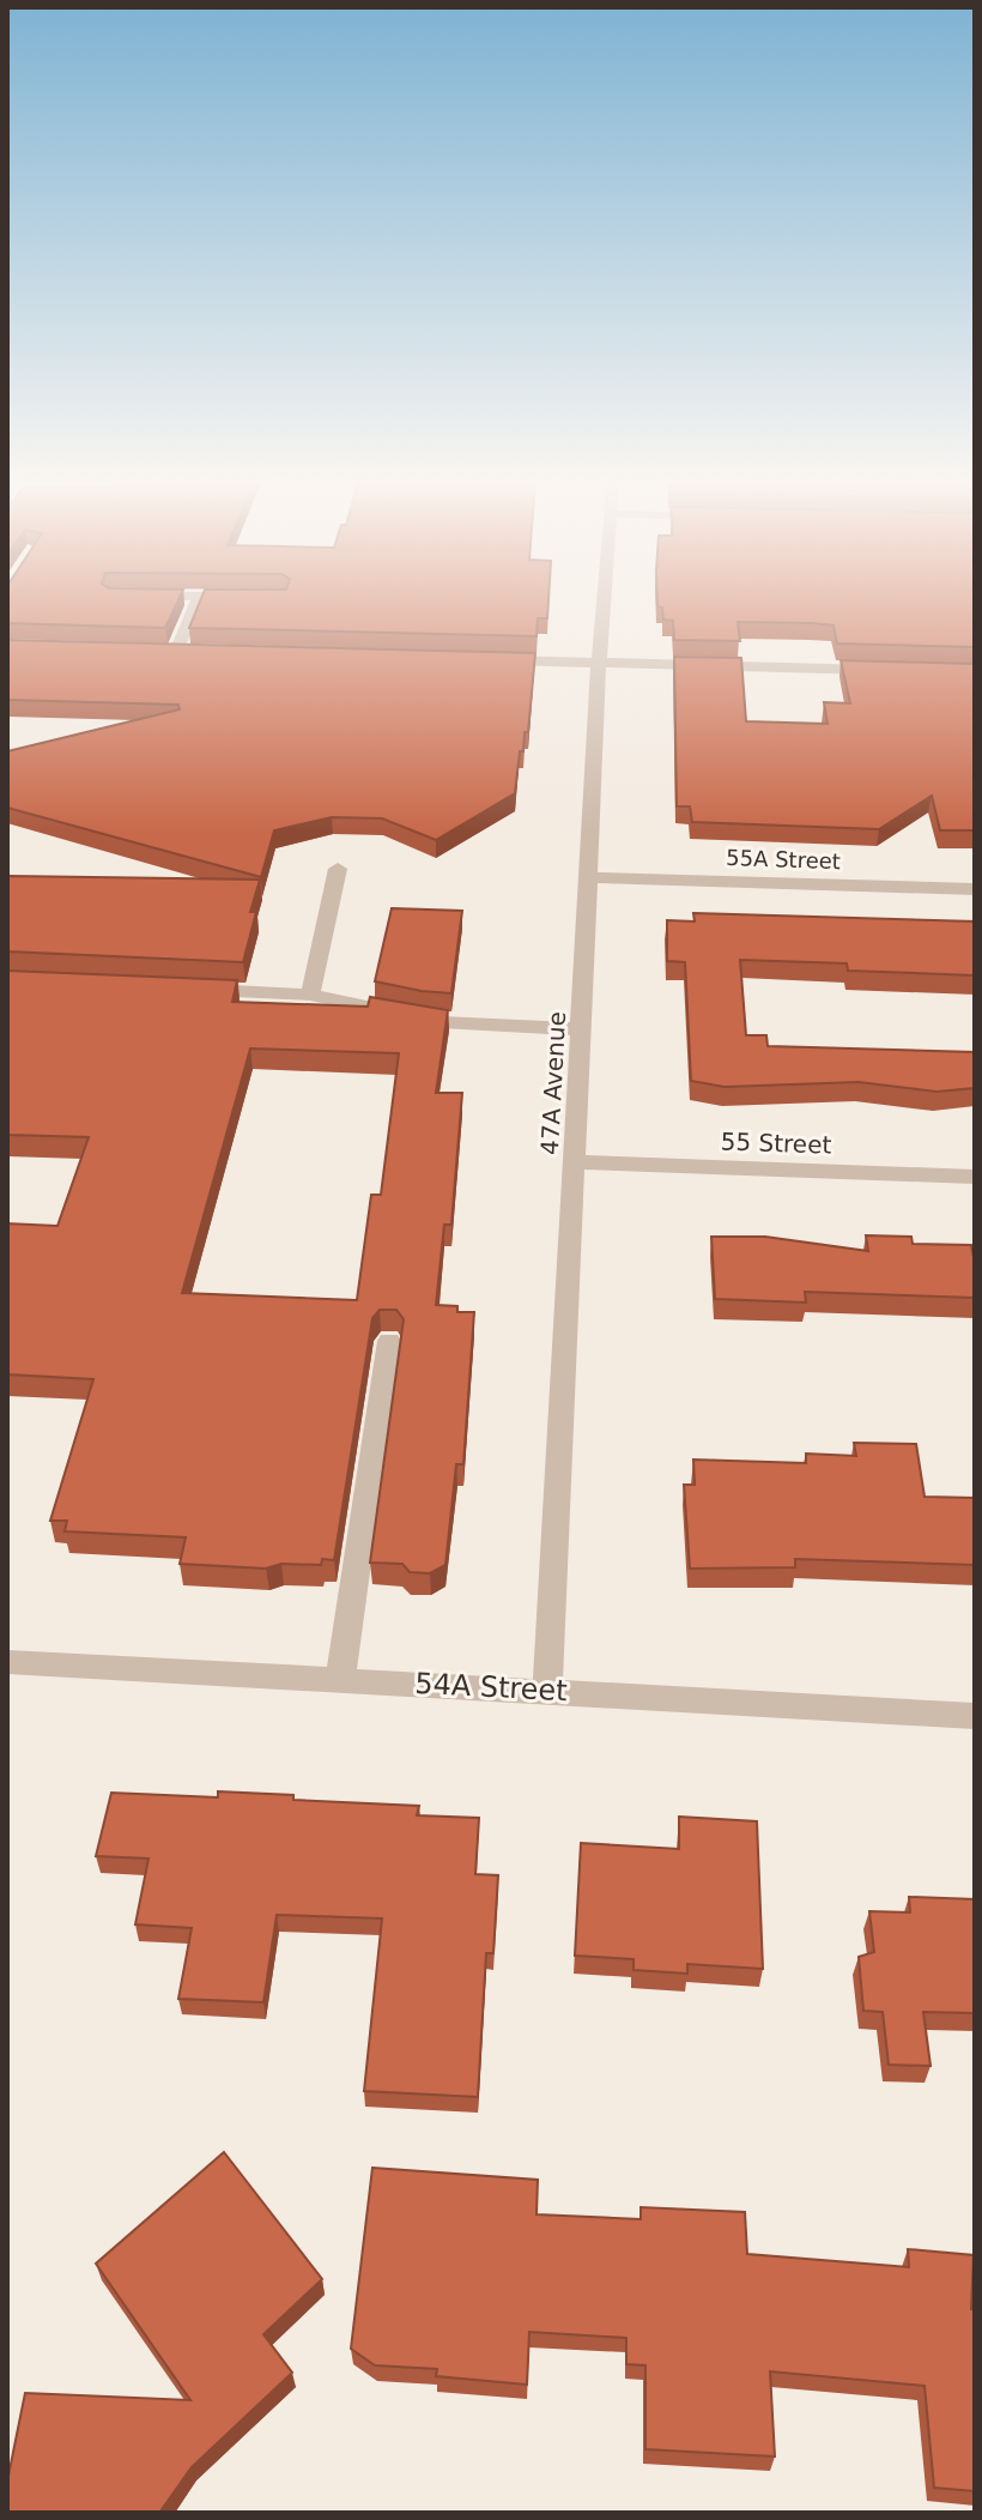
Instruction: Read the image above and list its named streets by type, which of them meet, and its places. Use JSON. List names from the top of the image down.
{
  "streets": {
    "street": [
      "55A Street",
      "47A Avenue",
      "55 Street",
      "54A Street"
    ]
  },
  "crossings": [
    ["55A Street", "47A Avenue"],
    ["47A Avenue", "55 Street"],
    ["47A Avenue", "54A Street"]
  ]
}
